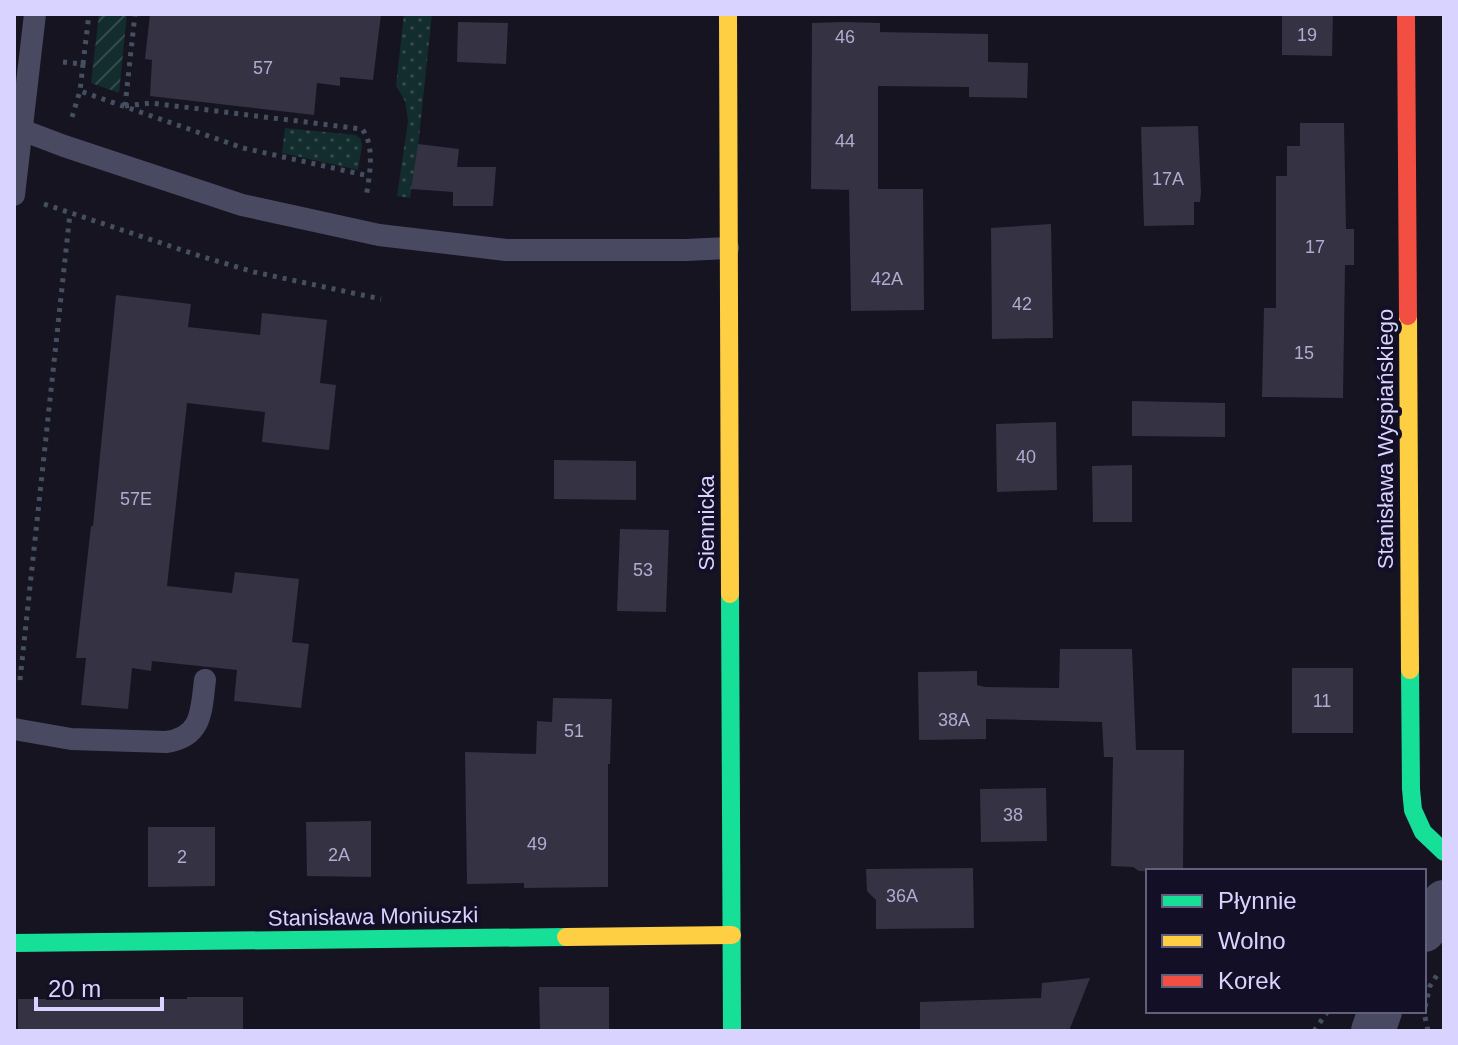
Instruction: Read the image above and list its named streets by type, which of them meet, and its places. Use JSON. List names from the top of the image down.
{
  "streets": {
    "street": ["Stanisława Wyspiańskiego", "Siennicka", "Stanisława Moniuszki"]
  },
  "crossings": [
    ["Siennicka", "Stanisława Moniuszki"]
  ],
  "house_numbers": [
    "19",
    "46",
    "57",
    "44",
    "17A",
    "17",
    "42A",
    "42",
    "15",
    "40",
    "57E",
    "53",
    "11",
    "38A",
    "51",
    "38",
    "49",
    "2A",
    "2",
    "36A"
  ],
  "legend": ["Płynnie", "Wolno", "Korek"],
  "scale_bar": "20 m"
}
